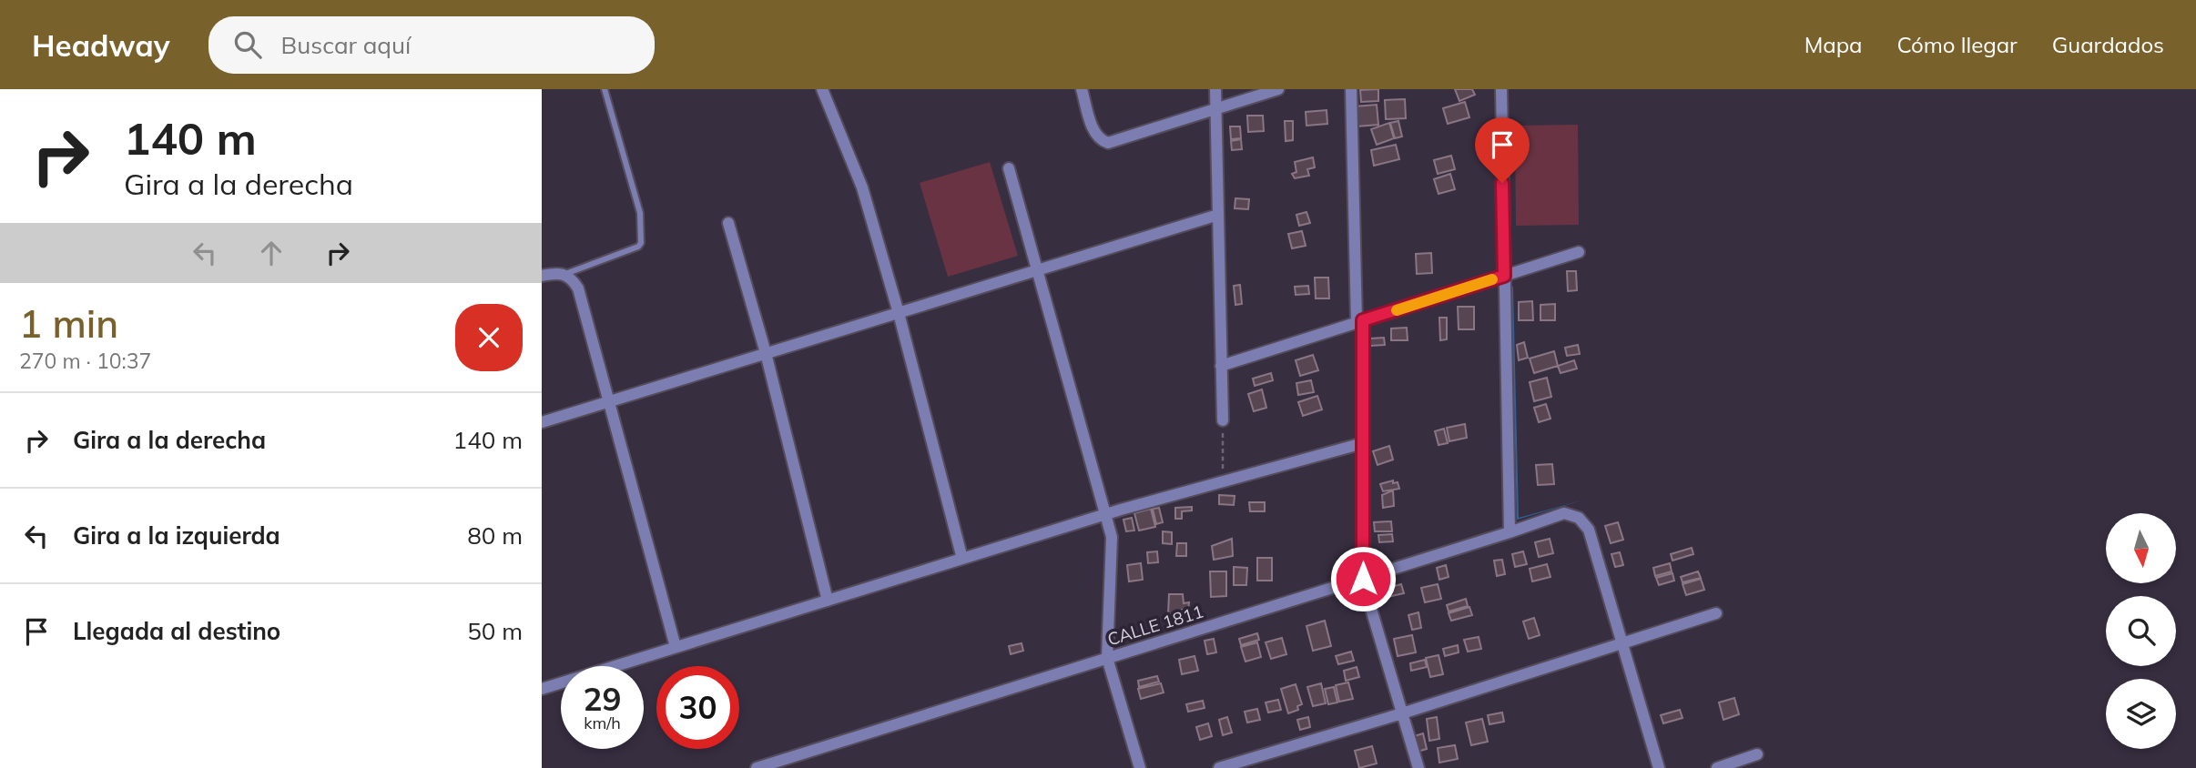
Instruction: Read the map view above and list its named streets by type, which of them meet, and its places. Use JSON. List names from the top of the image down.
{
  "streets": {
    "street": ["CALLE 1811"]
  },
  "north": "bottom",
  "page": {
    "header": "Headway",
    "search": "Buscar aquí",
    "nav": ["Mapa", "Cómo llegar", "Guardados"],
    "turn": ["140 m", "Gira a la derecha"],
    "heading": ["1 min", "270 m · 10:37"],
    "list": [
      {
        "name": "Gira a la derecha",
        "value": "140 m"
      },
      {
        "name": "Gira a la izquierda",
        "value": "80 m"
      },
      {
        "name": "Llegada al destino",
        "value": "50 m"
      }
    ],
    "speed": "29 km/h",
    "limit": "30"
  }
}
